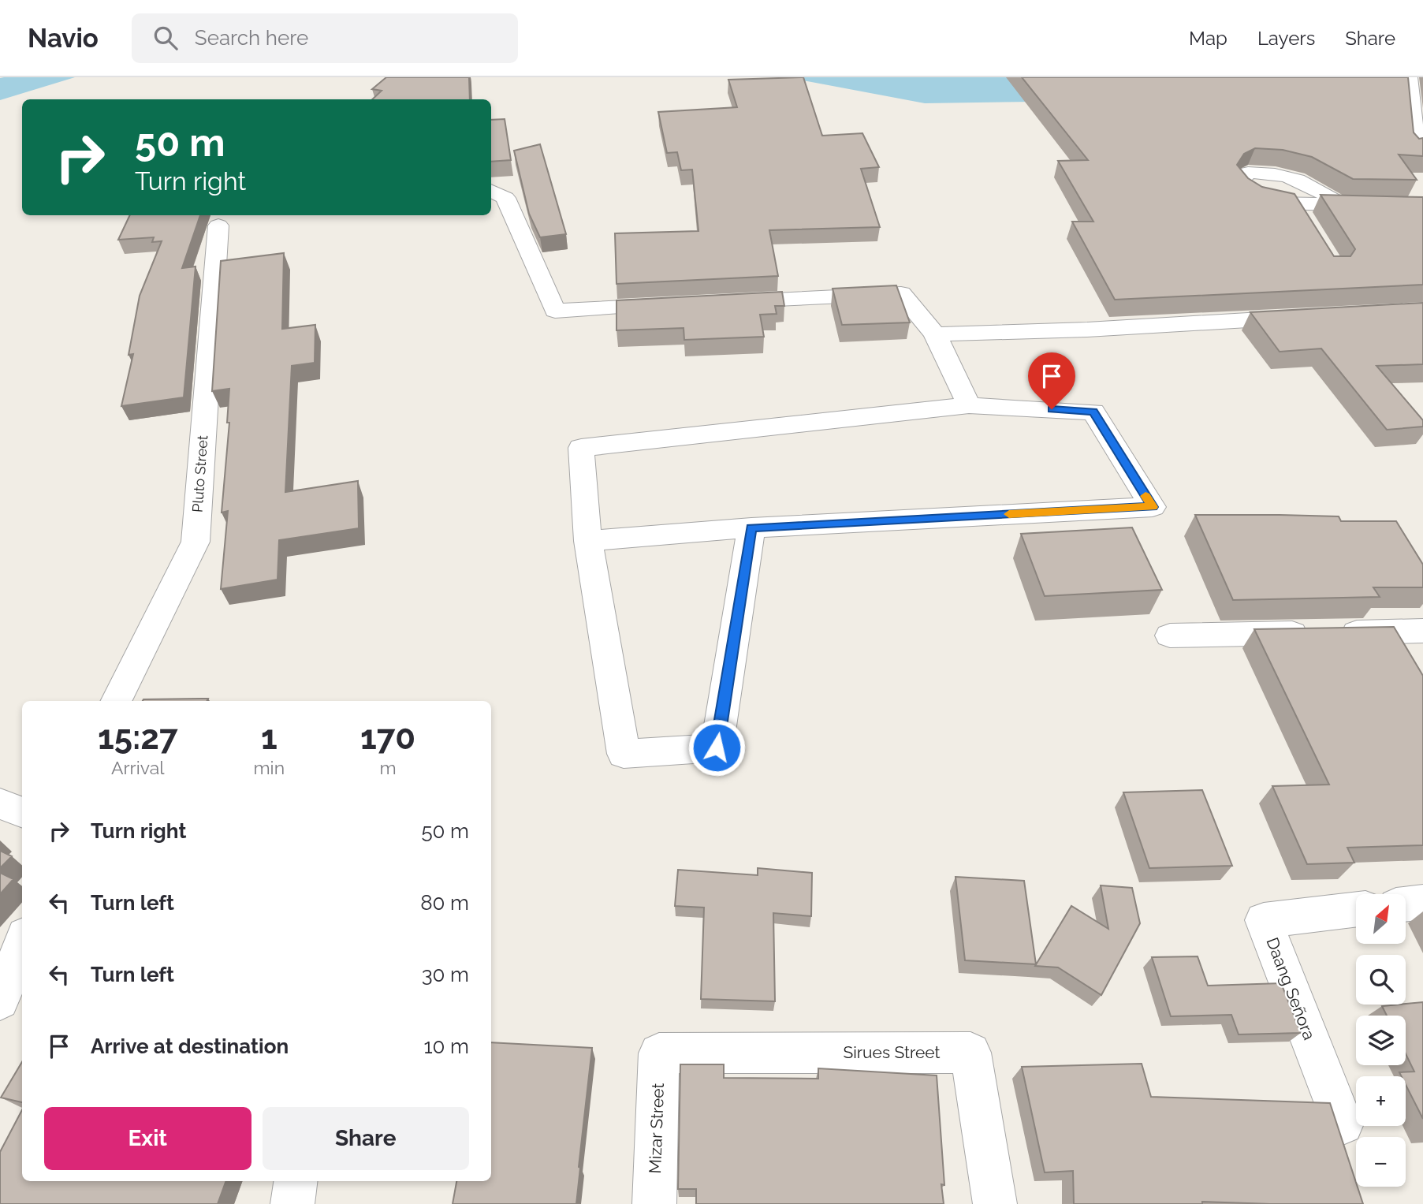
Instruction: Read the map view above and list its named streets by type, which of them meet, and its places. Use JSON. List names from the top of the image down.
{
  "streets": {
    "street": [
      "Pluto Street",
      "Daang Señora",
      "Sirues Street",
      "Mizar Street"
    ]
  },
  "crossings": [
    ["Sirues Street", "Mizar Street"]
  ],
  "north": "top right",
  "page": {
    "header": "Navio",
    "search": "Search here",
    "nav": ["Map", "Layers", "Share"],
    "turn": ["50 m", "Turn right"],
    "eta": [
      "15:27",
      "Arrival",
      "1",
      "min",
      "170",
      "m"
    ],
    "list": [
      {
        "name": "Turn right",
        "value": "50 m"
      },
      {
        "name": "Turn left",
        "value": "80 m"
      },
      {
        "name": "Turn left",
        "value": "30 m"
      },
      {
        "name": "Arrive at destination",
        "value": "10 m"
      }
    ],
    "map_buttons": ["+", "−"],
    "buttons": ["Exit", "Share"]
  }
}
